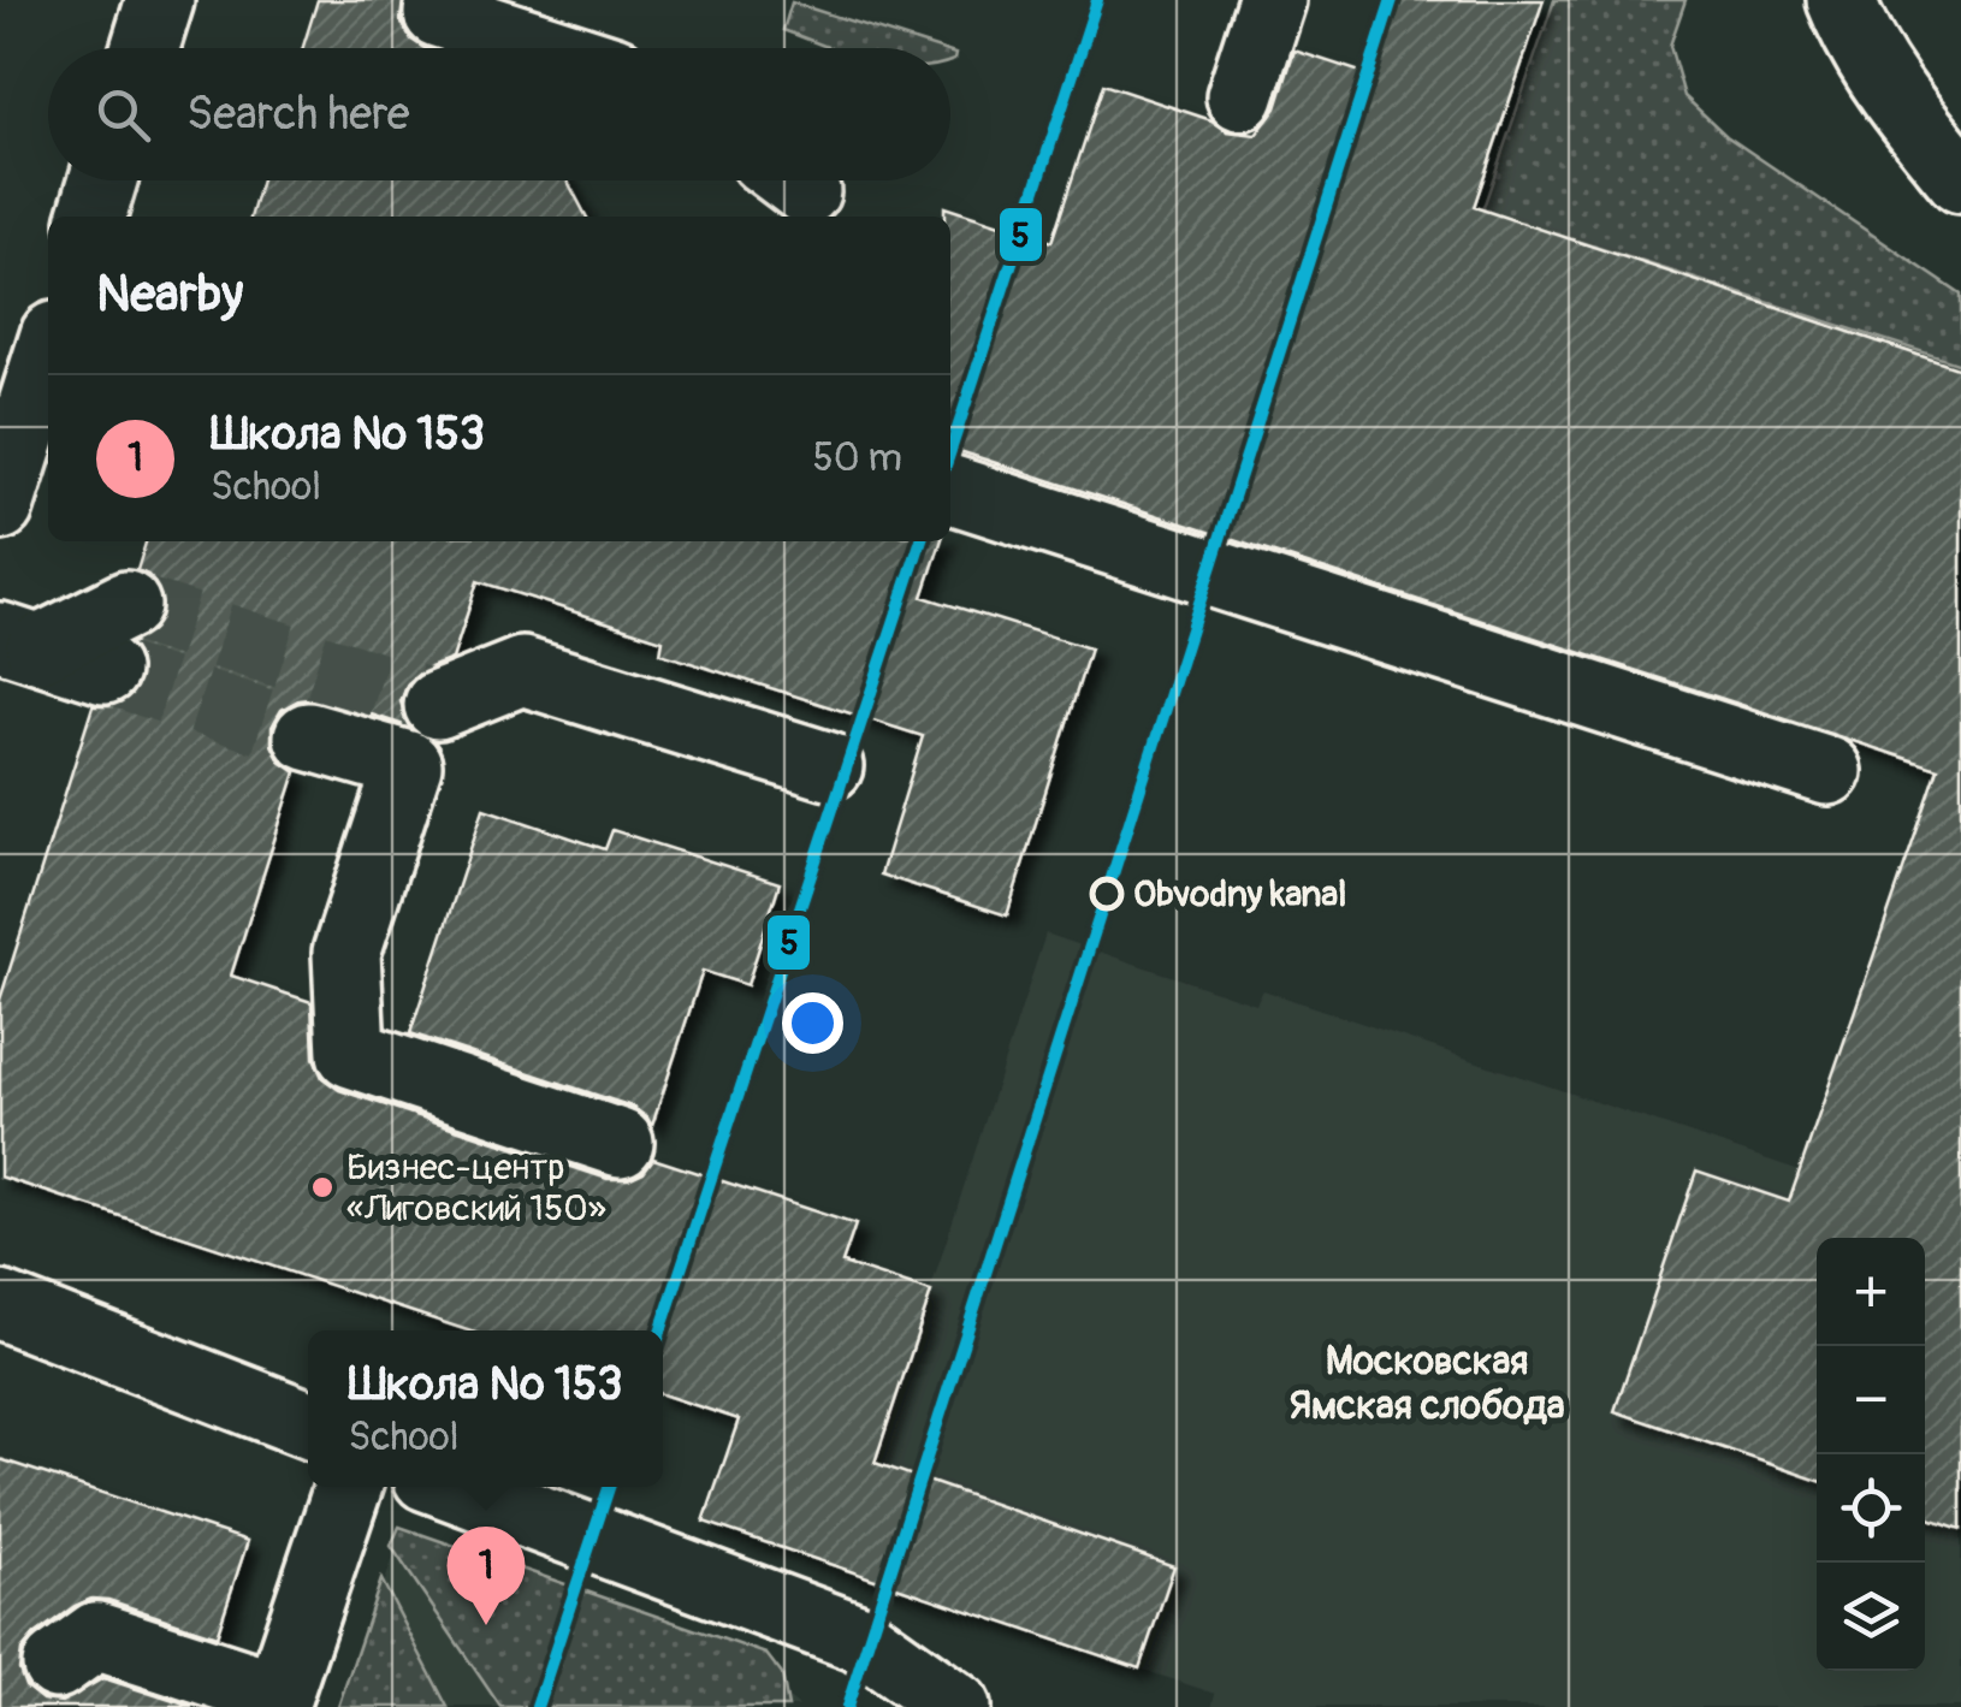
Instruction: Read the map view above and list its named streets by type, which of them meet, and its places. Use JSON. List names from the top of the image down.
{
  "districts": ["Московская Ямская слобода"],
  "places": ["Obvodny kanal", "Бизнес-центр «Лиговский 150»"],
  "lines": ["transit line 5"],
  "page": {
    "search": "Search here",
    "heading": "Nearby",
    "list": [
      {
        "mark": "1",
        "name": "Школа № 153",
        "note": "School",
        "value": "50 m"
      }
    ],
    "map_buttons": ["+", "−"],
    "popup": ["Школа № 153", "School"],
    "pins": "1"
  }
}
